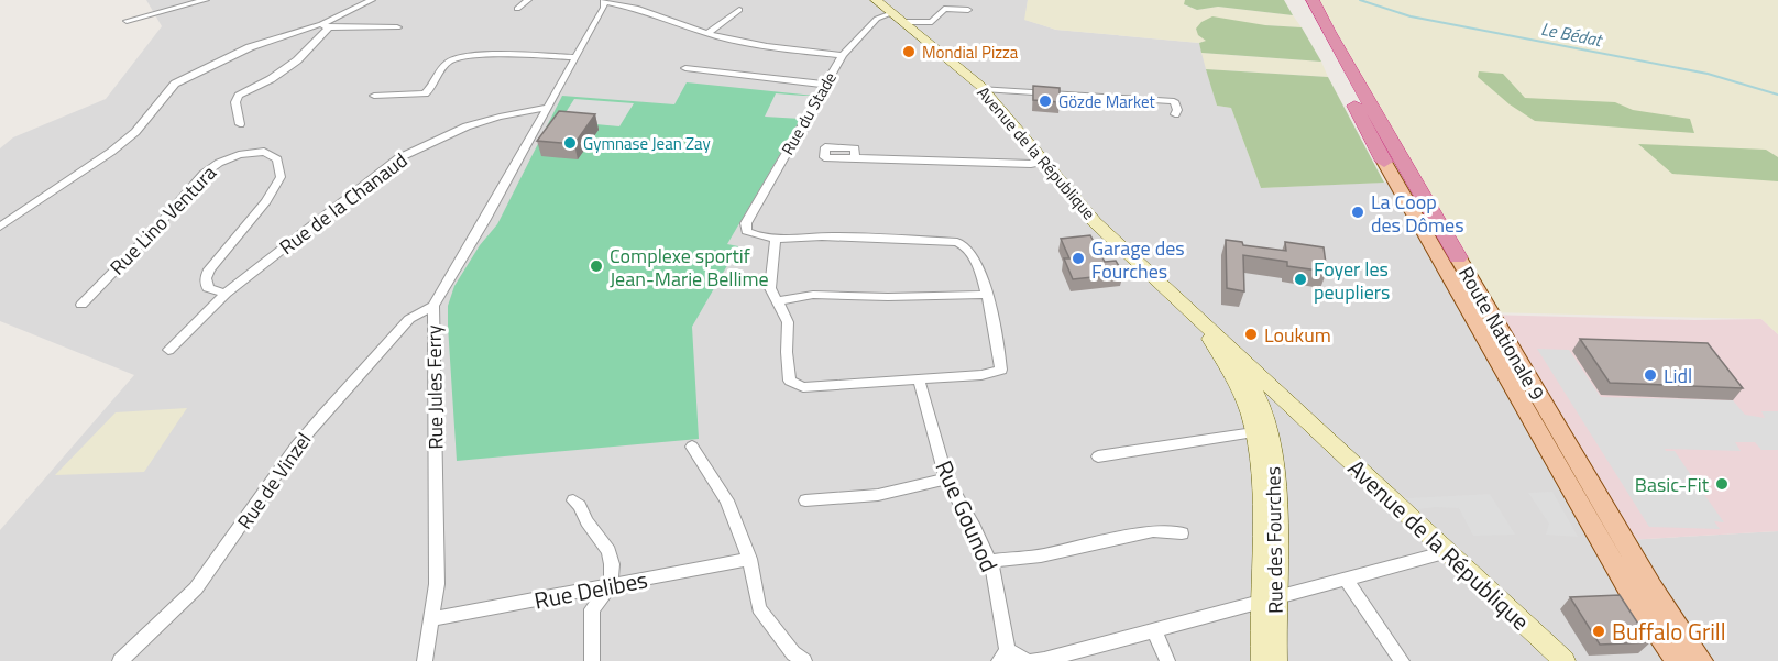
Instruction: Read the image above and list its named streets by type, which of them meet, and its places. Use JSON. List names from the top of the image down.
{
  "streets": {
    "highway": ["Route Nationale 9"],
    "street": [
      "Rue du Stade",
      "Avenue de la République",
      "Rue de la Chanaud",
      "Rue Lino Ventura",
      "Rue Jules Ferry",
      "Rue de Vinzel",
      "Rue Gounod",
      "Rue des Fourches",
      "Rue Delibes"
    ]
  },
  "crossings": [
    ["Rue du Stade", "Avenue de la République"],
    ["Avenue de la République", "Rue des Fourches"],
    ["Rue de la Chanaud", "Rue Lino Ventura"],
    ["Rue de la Chanaud", "Rue Jules Ferry"],
    ["Rue Jules Ferry", "Rue de Vinzel"],
    ["Rue Jules Ferry", "Rue Delibes"]
  ],
  "water": ["Le Bédat"],
  "places": [
    "Mondial Pizza",
    "Gözde Market",
    "Gymnase Jean Zay",
    "La Coop des Dômes",
    "Garage des Fourches",
    "Complexe sportif Jean-Marie Bellime",
    "Foyer les peupliers",
    "Loukum",
    "Lidl",
    "Basic-Fit",
    "Buffalo Grill"
  ]
}
